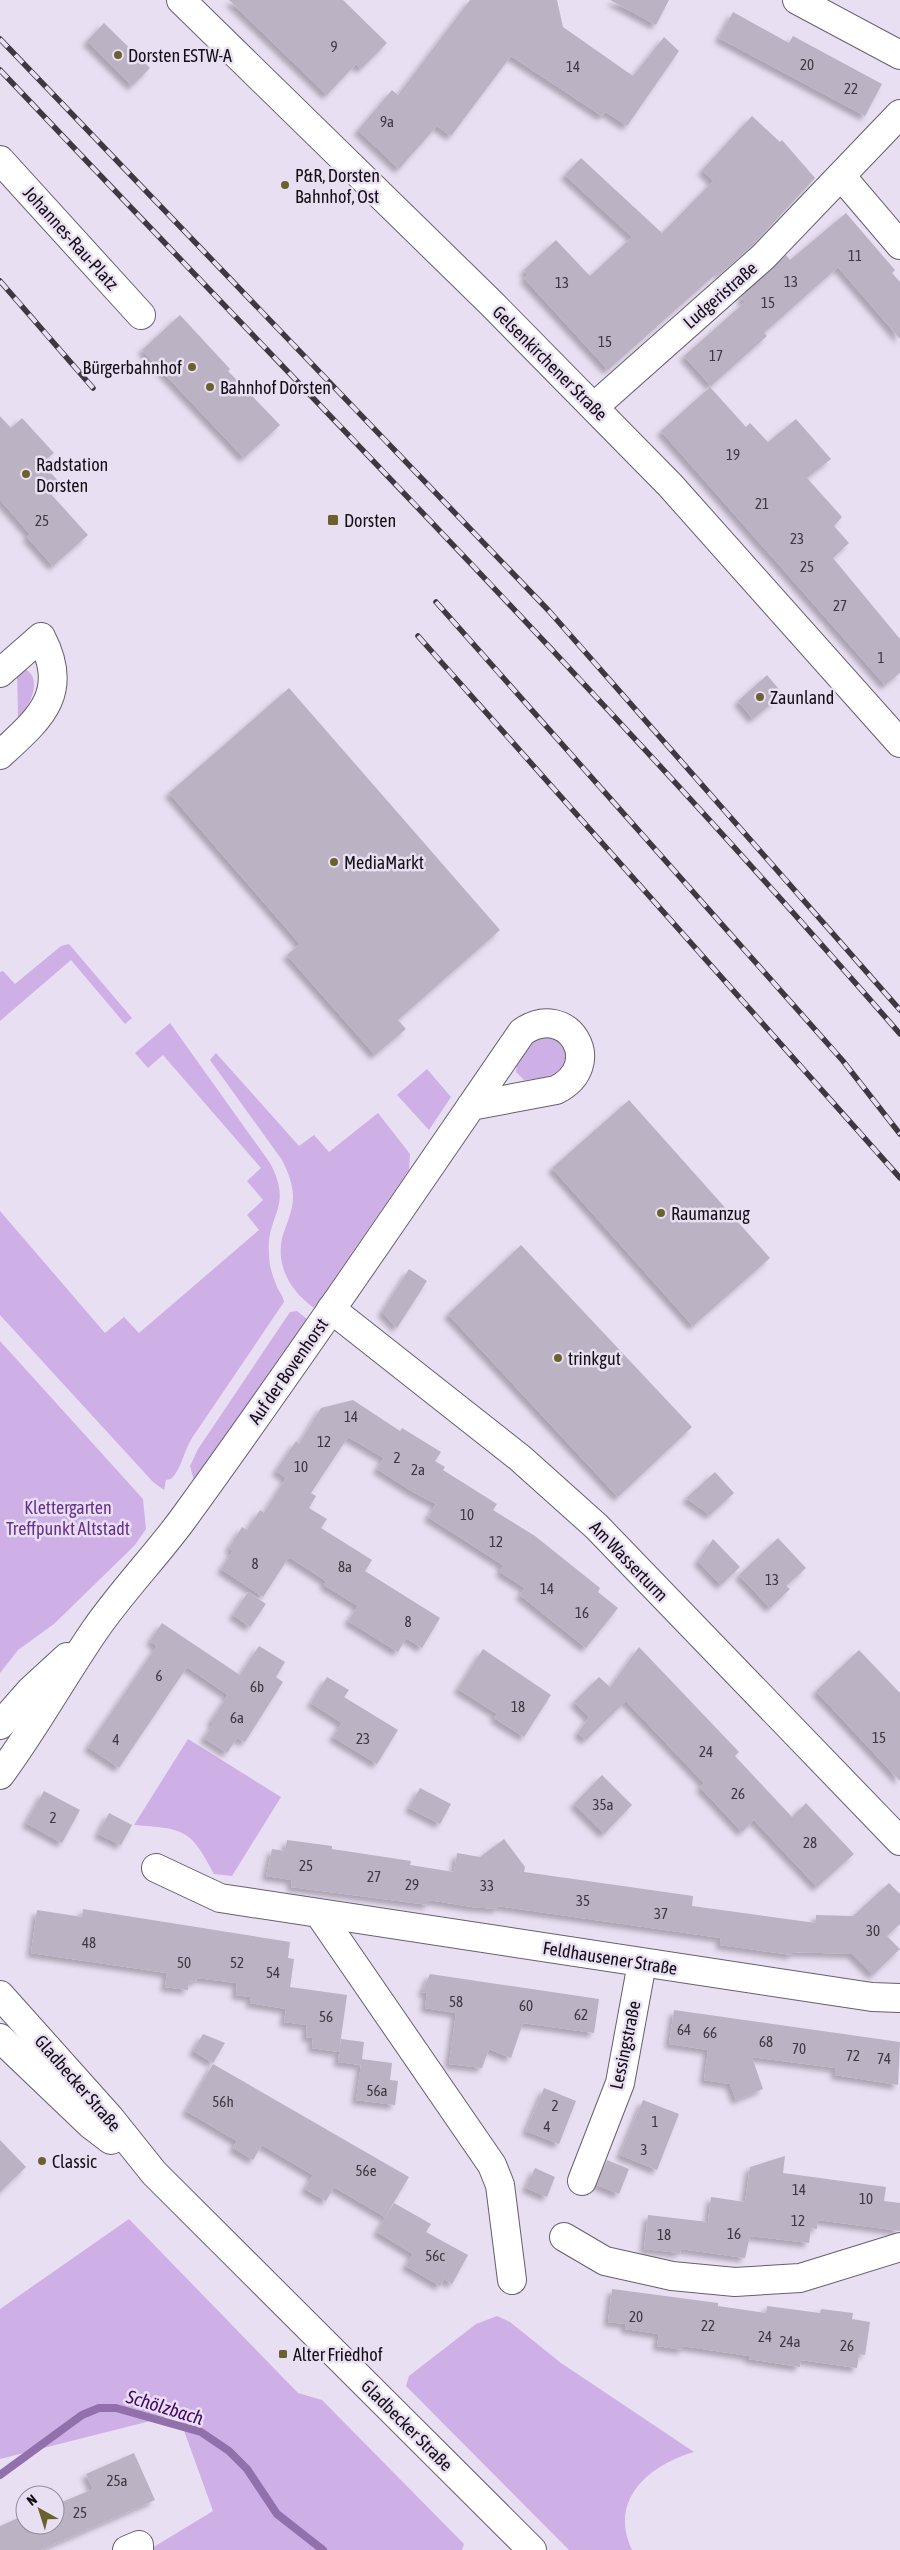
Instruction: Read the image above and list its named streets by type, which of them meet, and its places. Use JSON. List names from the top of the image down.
{
  "streets": {
    "street": [
      "Johannes-Rau-Platz",
      "Ludgeristraße",
      "Gelsenkirchener Straße",
      "Auf der Bovenhorst",
      "Am Wasserturm",
      "Feldhausener Straße",
      "Lessingstraße",
      "Gladbecker Straße"
    ]
  },
  "crossings": [
    ["Ludgeristraße", "Gelsenkirchener Straße"],
    ["Auf der Bovenhorst", "Am Wasserturm"],
    ["Feldhausener Straße", "Lessingstraße"]
  ],
  "water": ["Schölzbach"],
  "parks": ["Klettergarten Treffpunkt Altstadt"],
  "places": {
    "other": [
      "Dorsten ESTW-A",
      "P&R, Dorsten Bahnhof, Ost",
      "Bürgerbahnhof",
      "Bahnhof Dorsten",
      "Radstation Dorsten",
      "Zaunland",
      "MediaMarkt",
      "Raumanzug",
      "trinkgut",
      "Classic"
    ],
    "transit": ["Dorsten", "Alter Friedhof"]
  },
  "house_numbers": [
    "9",
    "20",
    "14",
    "22",
    "9a",
    "11",
    "13",
    "13",
    "15",
    "15",
    "17",
    "19",
    "21",
    "25",
    "23",
    "25",
    "27",
    "1",
    "14",
    "12",
    "2",
    "10",
    "2a",
    "10",
    "12",
    "8",
    "8a",
    "13",
    "14",
    "16",
    "8",
    "6",
    "6b",
    "18",
    "6a",
    "15",
    "23",
    "4",
    "24",
    "26",
    "35a",
    "2",
    "28",
    "25",
    "27",
    "29",
    "33",
    "35",
    "37",
    "30",
    "48",
    "50",
    "52",
    "54",
    "58",
    "60",
    "62",
    "56",
    "64",
    "66",
    "68",
    "70",
    "72",
    "74",
    "56a",
    "56h",
    "2",
    "1",
    "4",
    "3",
    "56e",
    "14",
    "10",
    "12",
    "16",
    "18",
    "56c",
    "20",
    "22",
    "24",
    "24a",
    "26",
    "25a",
    "25"
  ],
  "north": "top left"
}
